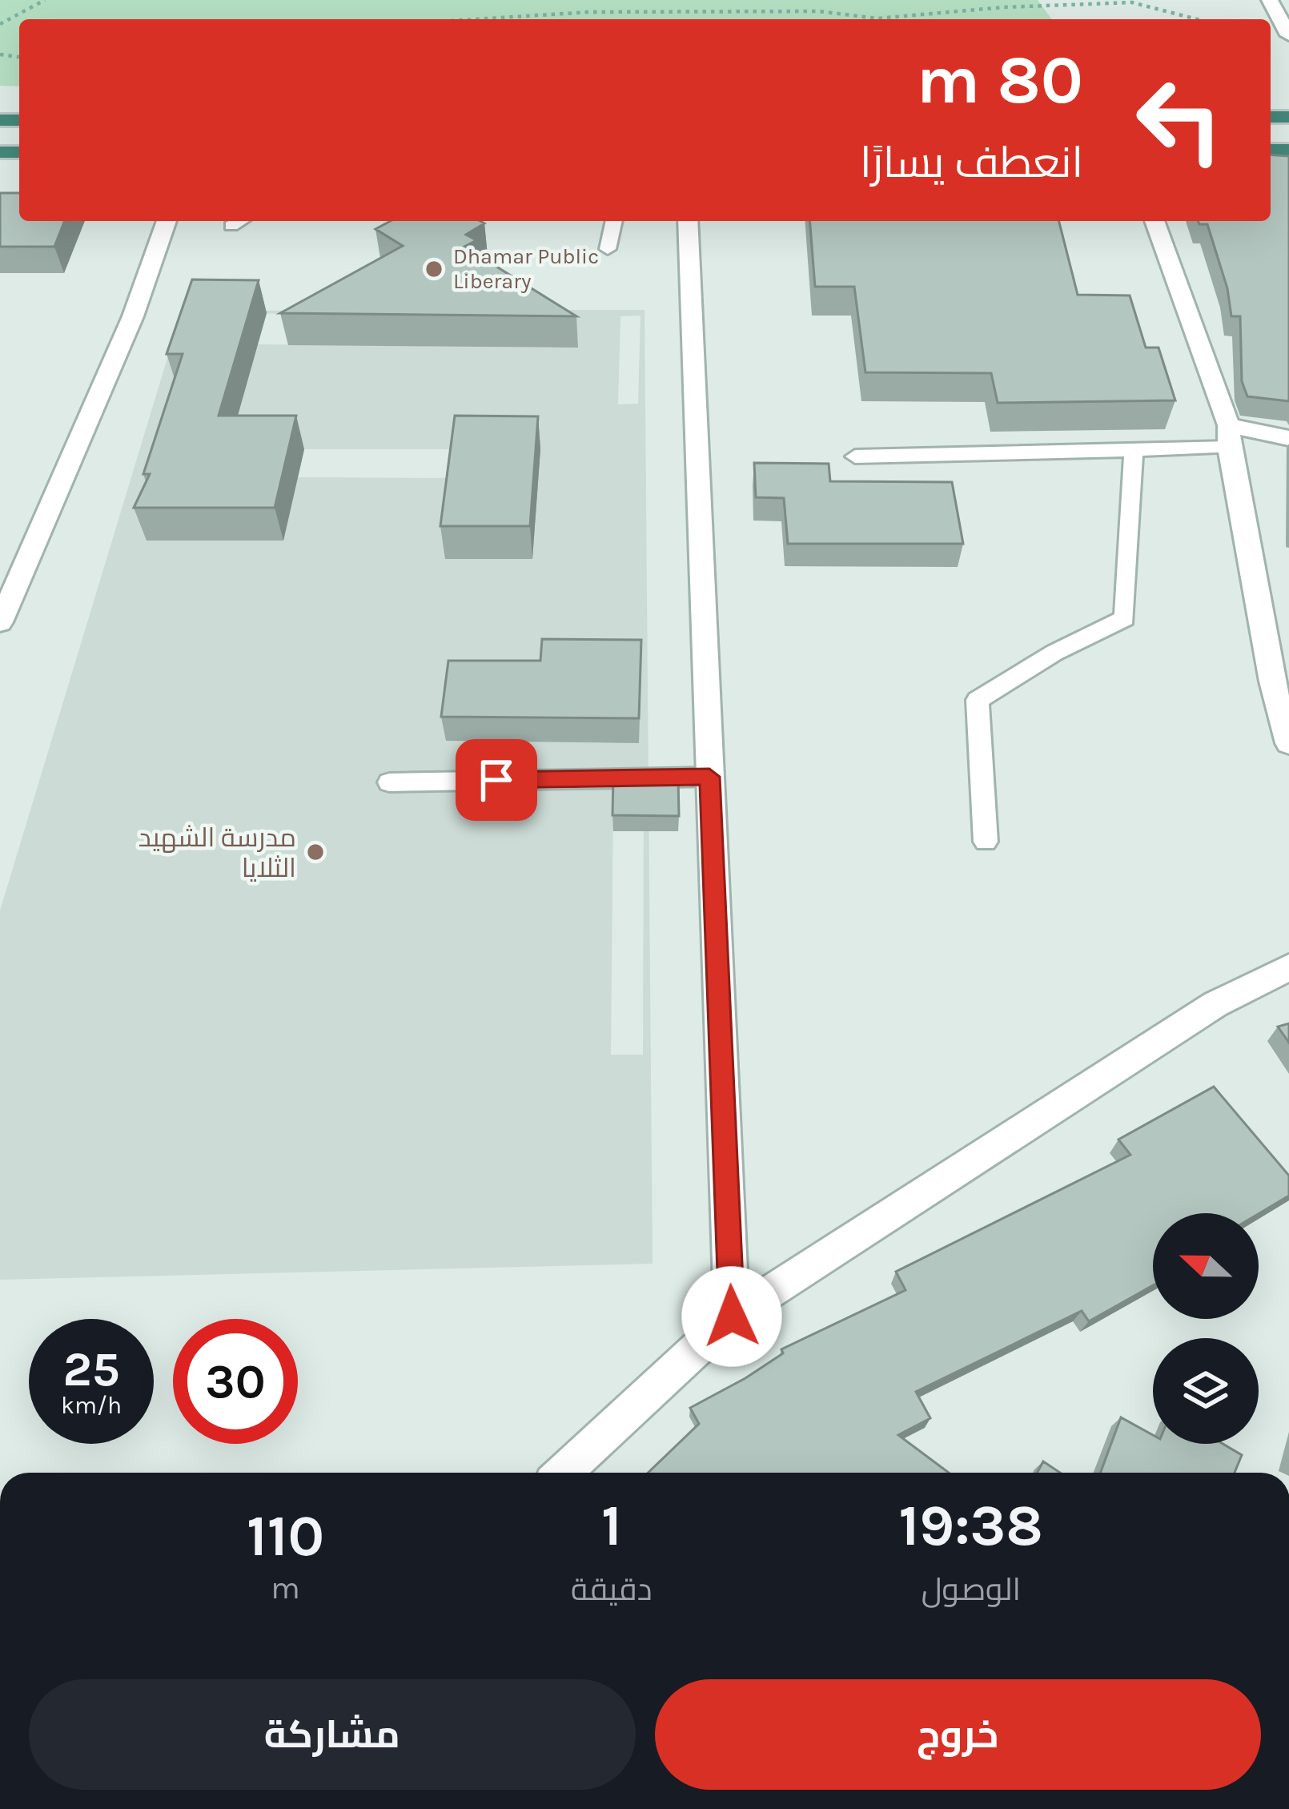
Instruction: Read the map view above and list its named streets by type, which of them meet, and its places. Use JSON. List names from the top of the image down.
{
  "places": ["Dhamar Public Liberary", "مدرسة الشهيد الثلايا"],
  "north": "left",
  "page": {
    "turn": ["80 m", "انعطف يسارًا"],
    "speed": "25 km/h",
    "limit": "30",
    "eta": [
      "19:38",
      "الوصول",
      "1",
      "دقيقة",
      "110",
      "m"
    ],
    "buttons": ["خروج", "مشاركة"]
  }
}
